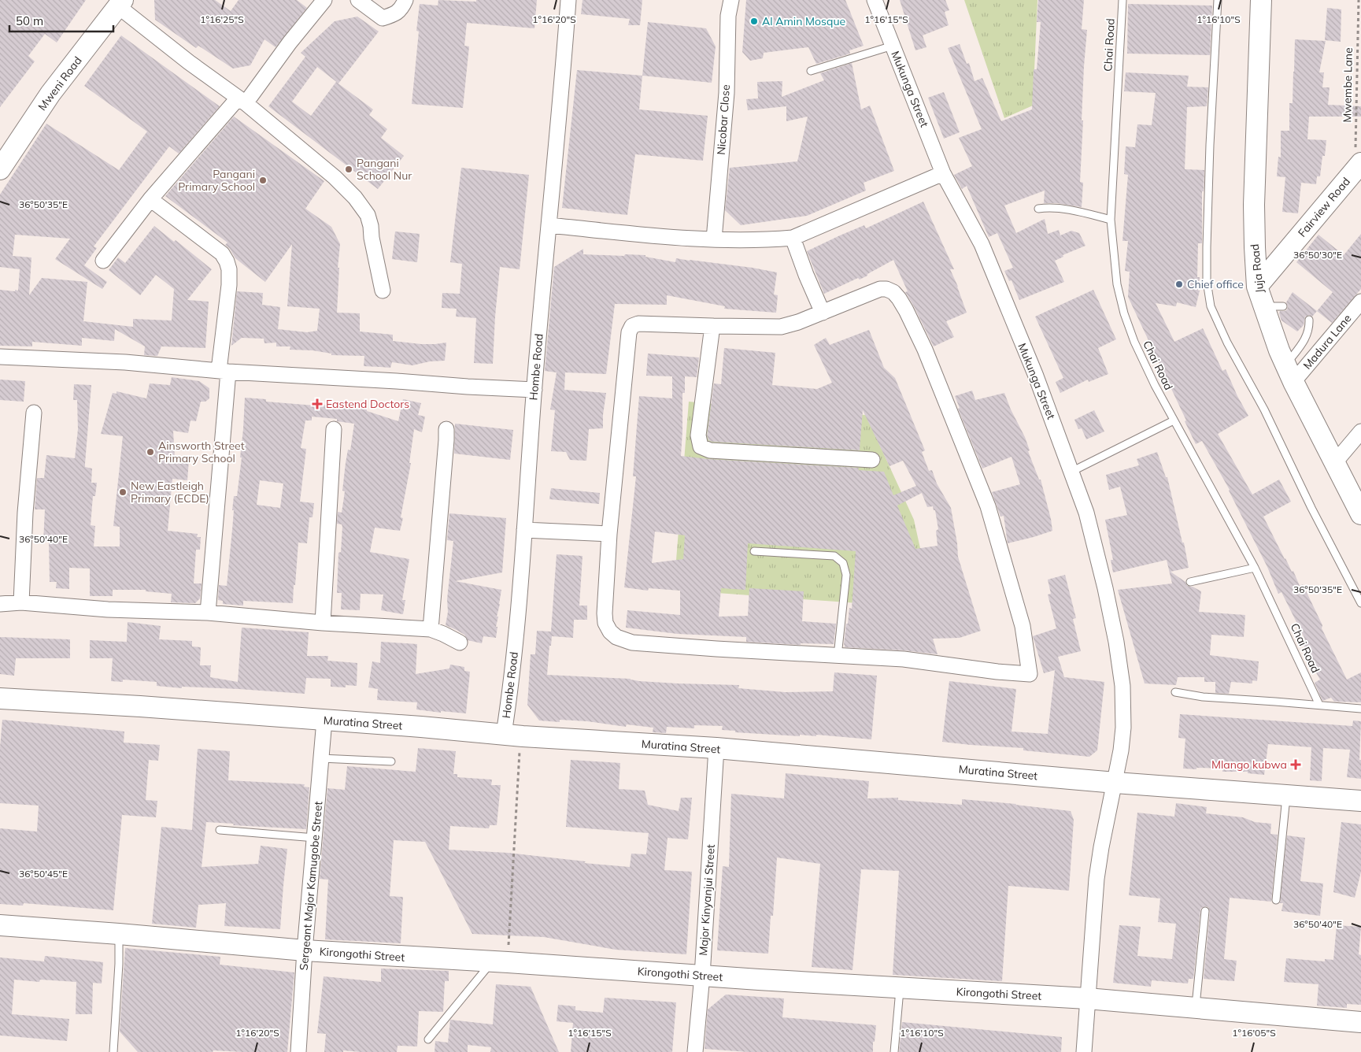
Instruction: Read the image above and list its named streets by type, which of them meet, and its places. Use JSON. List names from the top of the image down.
{
  "streets": {
    "main road": [
      "Mweni Road",
      "Fairview Road",
      "Juja Road",
      "Muratina Street",
      "Kirongothi Street"
    ],
    "street": [
      "Mukunga Street",
      "Nicobar Close",
      "Madura Lane",
      "Hombe Road",
      "Sergeant Major Kamugobe Street",
      "Major Kinyanjui Street"
    ],
    "lane": ["Chai Road"],
    "path": ["Mwembe Lane"]
  },
  "crossings": [
    ["Mwembe Lane", "Fairview Road"],
    ["Mukunga Street", "Muratina Street"],
    ["Mukunga Street", "Kirongothi Street"],
    ["Fairview Road", "Juja Road"],
    ["Juja Road", "Madura Lane"],
    ["Hombe Road", "Muratina Street"],
    ["Muratina Street", "Sergeant Major Kamugobe Street"],
    ["Muratina Street", "Major Kinyanjui Street"],
    ["Sergeant Major Kamugobe Street", "Kirongothi Street"],
    ["Major Kinyanjui Street", "Kirongothi Street"]
  ],
  "places": {
    "other": [
      "Al Amin Mosque",
      "Pangani School Nur",
      "Pangani Primary School",
      "Chief office",
      "Ainsworth Street Primary School",
      "New Eastleigh Primary (ECDE)"
    ],
    "health": ["Eastend Doctors", "Mlango kubwa"]
  },
  "scale_bar": "50 m",
  "coordinates": [
    "1°16'25\"S",
    "1°16'20\"S",
    "1°16'15\"S",
    "1°16'10\"S",
    "36°50'35\"E",
    "36°50'30\"E",
    "36°50'40\"E",
    "36°50'45\"E",
    "1°16'05\"S"
  ]
}
